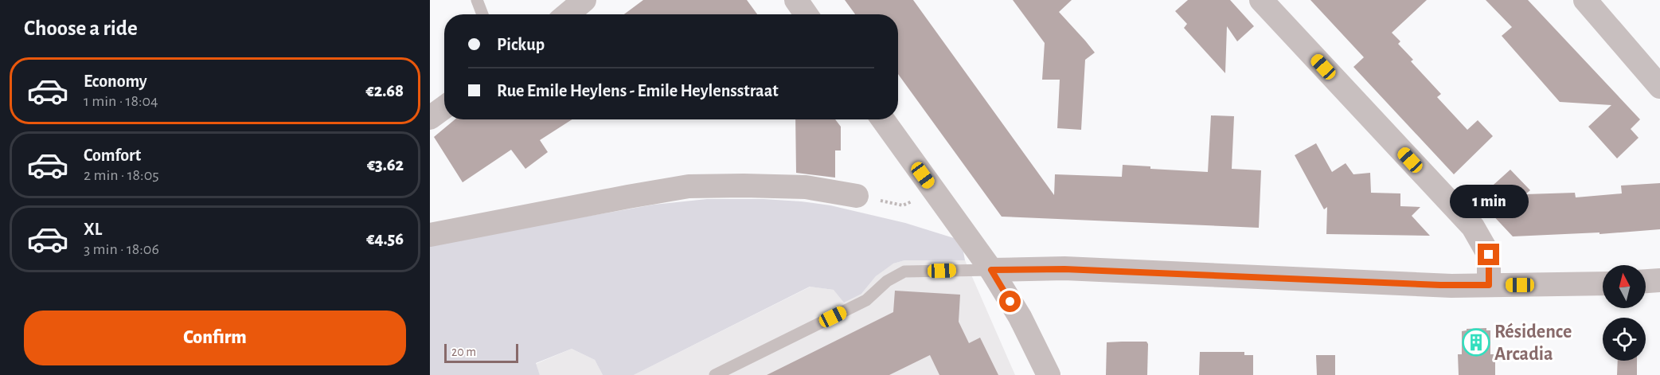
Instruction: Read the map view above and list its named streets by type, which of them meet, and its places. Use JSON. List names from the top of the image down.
{
  "places": {
    "building": ["Résidence Arcadia"]
  },
  "scale_bar": "20 m",
  "north": "top",
  "page": {
    "heading": "Choose a ride",
    "banner": ["Pickup", "Rue Emile Heylens - Emile Heylensstraat"],
    "list": [
      {
        "name": "Economy",
        "note": "1 min · 18:04",
        "value": "€2.68"
      },
      {
        "name": "Comfort",
        "note": "2 min · 18:05",
        "value": "€3.62"
      },
      {
        "name": "XL",
        "note": "3 min · 18:06",
        "value": "€4.56"
      }
    ],
    "bubble": "1 min",
    "buttons": "Confirm",
    "scale": "20 m"
  }
}
